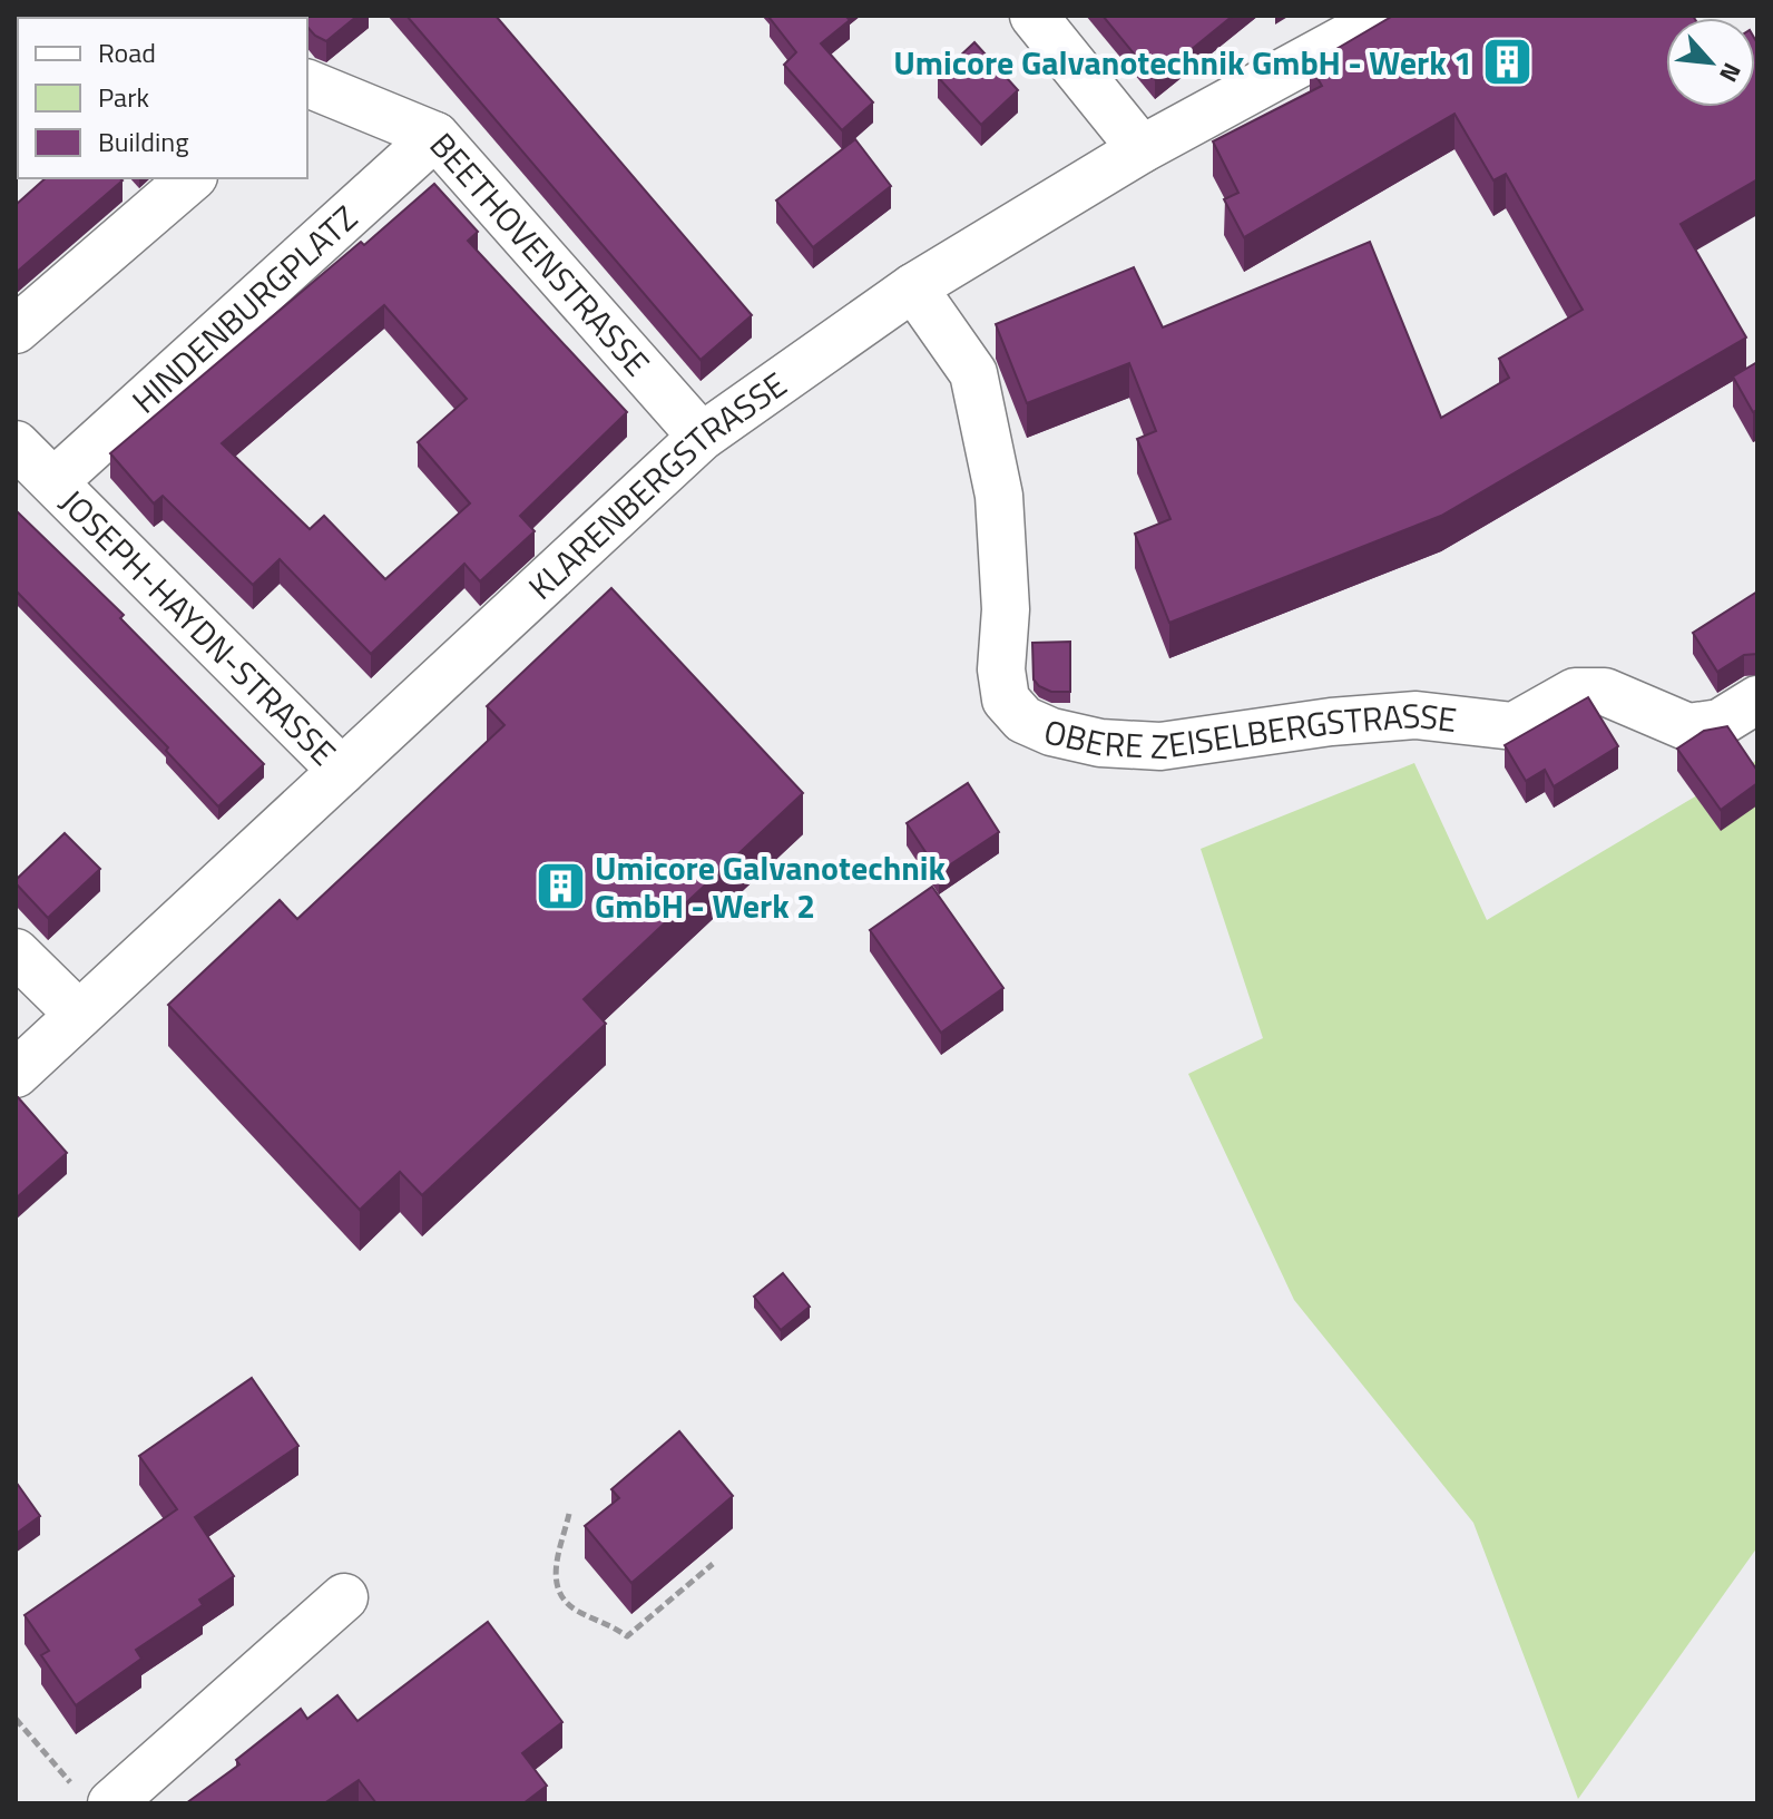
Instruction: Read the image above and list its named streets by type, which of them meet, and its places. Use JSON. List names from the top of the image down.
{
  "streets": {
    "street": [
      "BEETHOVENSTRASSE",
      "HINDENBURGPLATZ",
      "KLARENBERGSTRASSE",
      "JOSEPH-HAYDN-STRASSE",
      "OBERE ZEISELBERGSTRASSE"
    ]
  },
  "crossings": [
    ["BEETHOVENSTRASSE", "HINDENBURGPLATZ"],
    ["BEETHOVENSTRASSE", "KLARENBERGSTRASSE"],
    ["HINDENBURGPLATZ", "JOSEPH-HAYDN-STRASSE"],
    ["KLARENBERGSTRASSE", "JOSEPH-HAYDN-STRASSE"],
    ["KLARENBERGSTRASSE", "OBERE ZEISELBERGSTRASSE"]
  ],
  "places": {
    "building": ["Umicore Galvanotechnik GmbH - Werk 1", "Umicore Galvanotechnik GmbH - Werk 2"]
  },
  "legend": ["Road", "Park", "Building"],
  "north": "bottom right"
}
